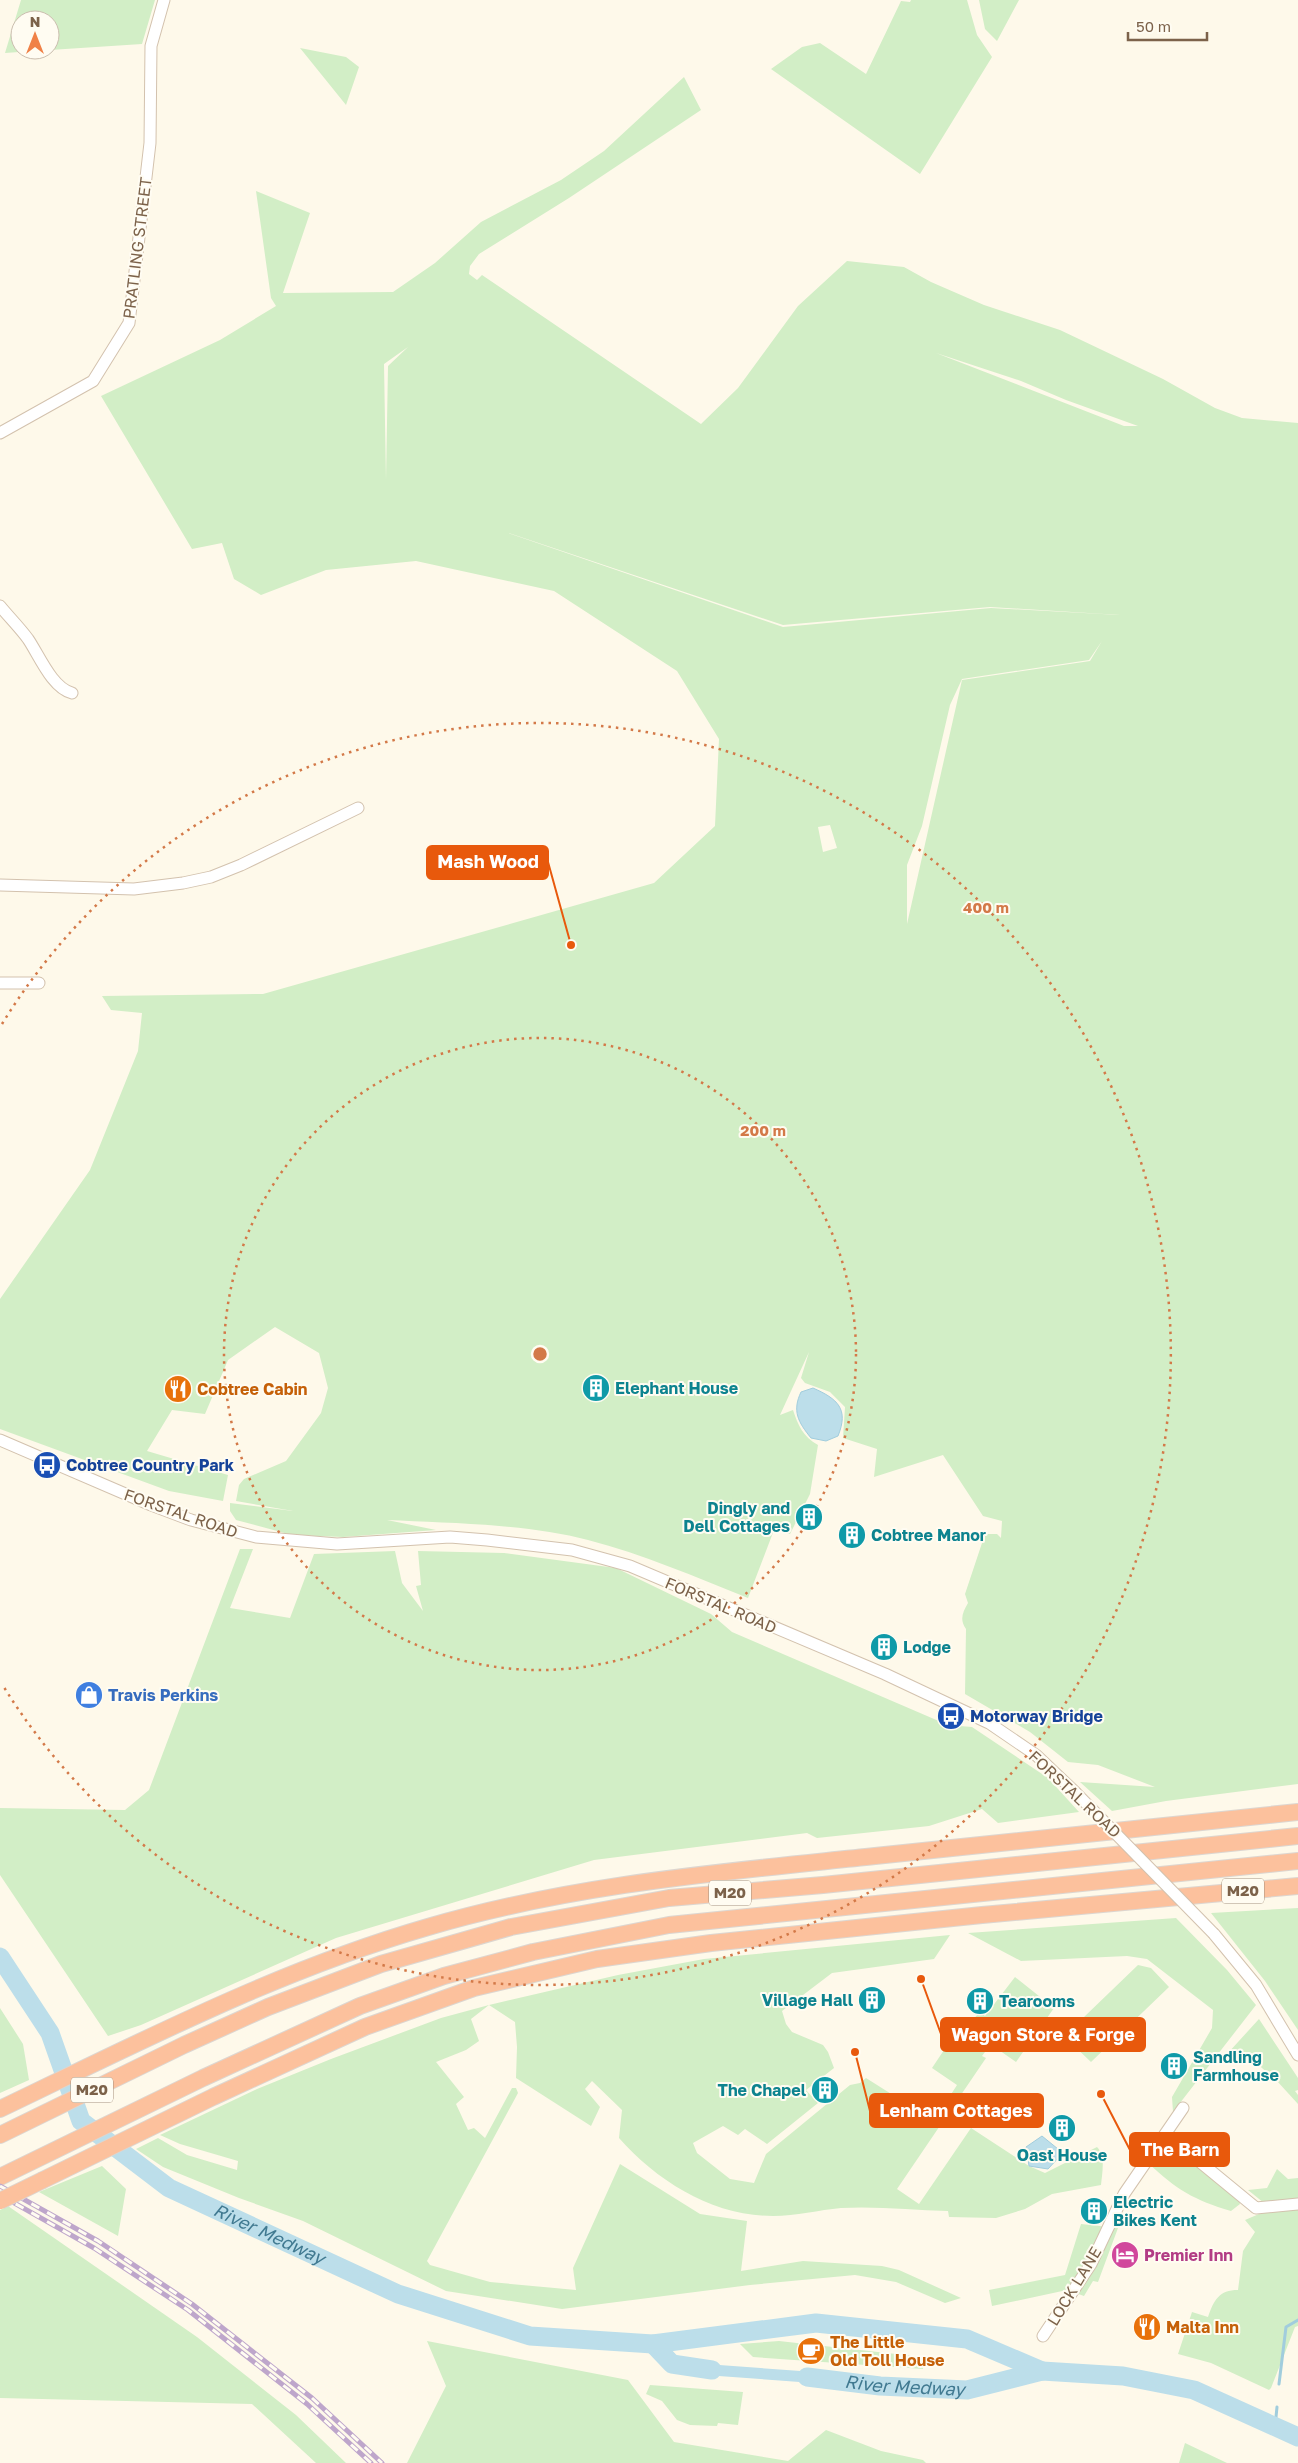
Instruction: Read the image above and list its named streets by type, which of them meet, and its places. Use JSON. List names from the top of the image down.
{
  "streets": {
    "highway": ["M20"],
    "street": ["PRATLING STREET", "FORSTAL ROAD", "LOCK LANE"]
  },
  "water": ["River Medway"],
  "places": {
    "other": [
      "Mash Wood",
      "Wagon Store & Forge",
      "Lenham Cottages",
      "The Barn"
    ],
    "building": [
      "Elephant House",
      "Dingly and Dell Cottages",
      "Cobtree Manor",
      "Lodge",
      "Village Hall",
      "Tearooms",
      "Sandling Farmhouse",
      "The Chapel",
      "Oast House",
      "Electric Bikes Kent"
    ],
    "restaurant": ["Cobtree Cabin", "Malta Inn"],
    "bus stop": ["Cobtree Country Park", "Motorway Bridge"],
    "shop": ["Travis Perkins"],
    "hotel": ["Premier Inn"],
    "cafe": ["The Little Old Toll House"]
  },
  "scale_bar": "50 m",
  "north": "top",
  "rings": ["400 m", "200 m"]
}
